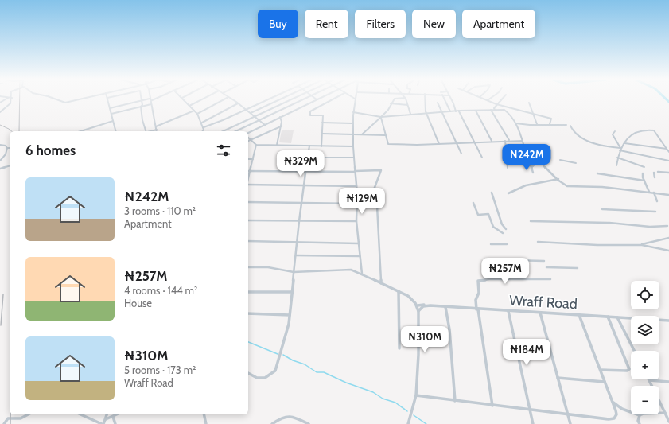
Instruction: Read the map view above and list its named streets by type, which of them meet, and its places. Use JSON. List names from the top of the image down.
{
  "streets": {
    "street": ["Wraff Road"]
  },
  "page": {
    "chip": [
      "Buy",
      "Rent",
      "Filters",
      "New",
      "Apartment"
    ],
    "heading": "6 homes",
    "price": [
      "₦242M",
      "₦329M",
      "₦129M",
      "₦257M",
      "₦310M",
      "₦184M"
    ],
    "list": [
      {
        "name": "₦242M",
        "note": "3 rooms · 110 m² · Apartment"
      },
      {
        "name": "₦257M",
        "note": "4 rooms · 144 m² · House"
      },
      {
        "name": "₦310M",
        "note": "5 rooms · 173 m² · Wraff Road"
      }
    ],
    "map_buttons": ["+", "−"]
  }
}
